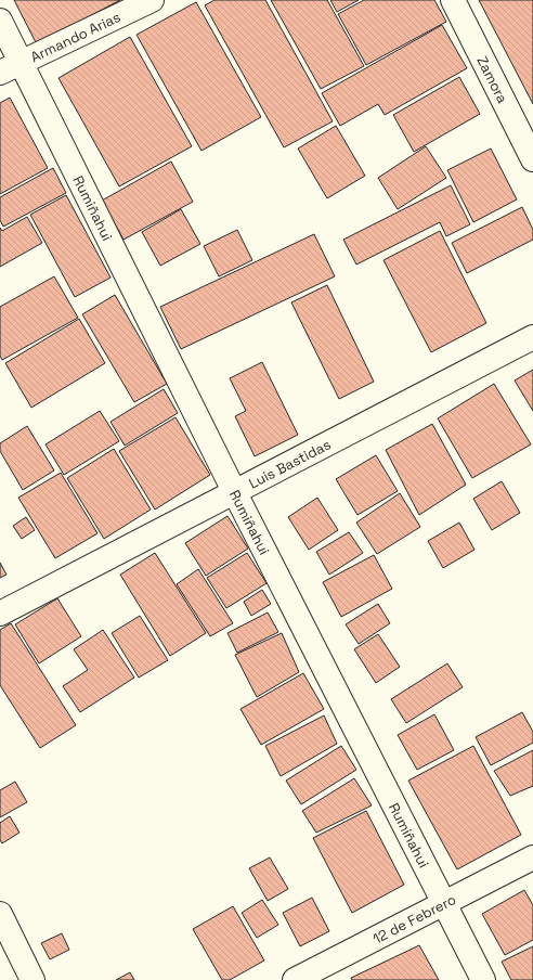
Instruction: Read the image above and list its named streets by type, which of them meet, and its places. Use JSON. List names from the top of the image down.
{
  "streets": {
    "street": [
      "Armando Arias",
      "Zamora",
      "Rumiñahui",
      "Luis Bastidas",
      "12 de Febrero"
    ]
  },
  "crossings": [
    ["Armando Arias", "Rumiñahui"],
    ["Rumiñahui", "Luis Bastidas"],
    ["Rumiñahui", "12 de Febrero"]
  ]
}
